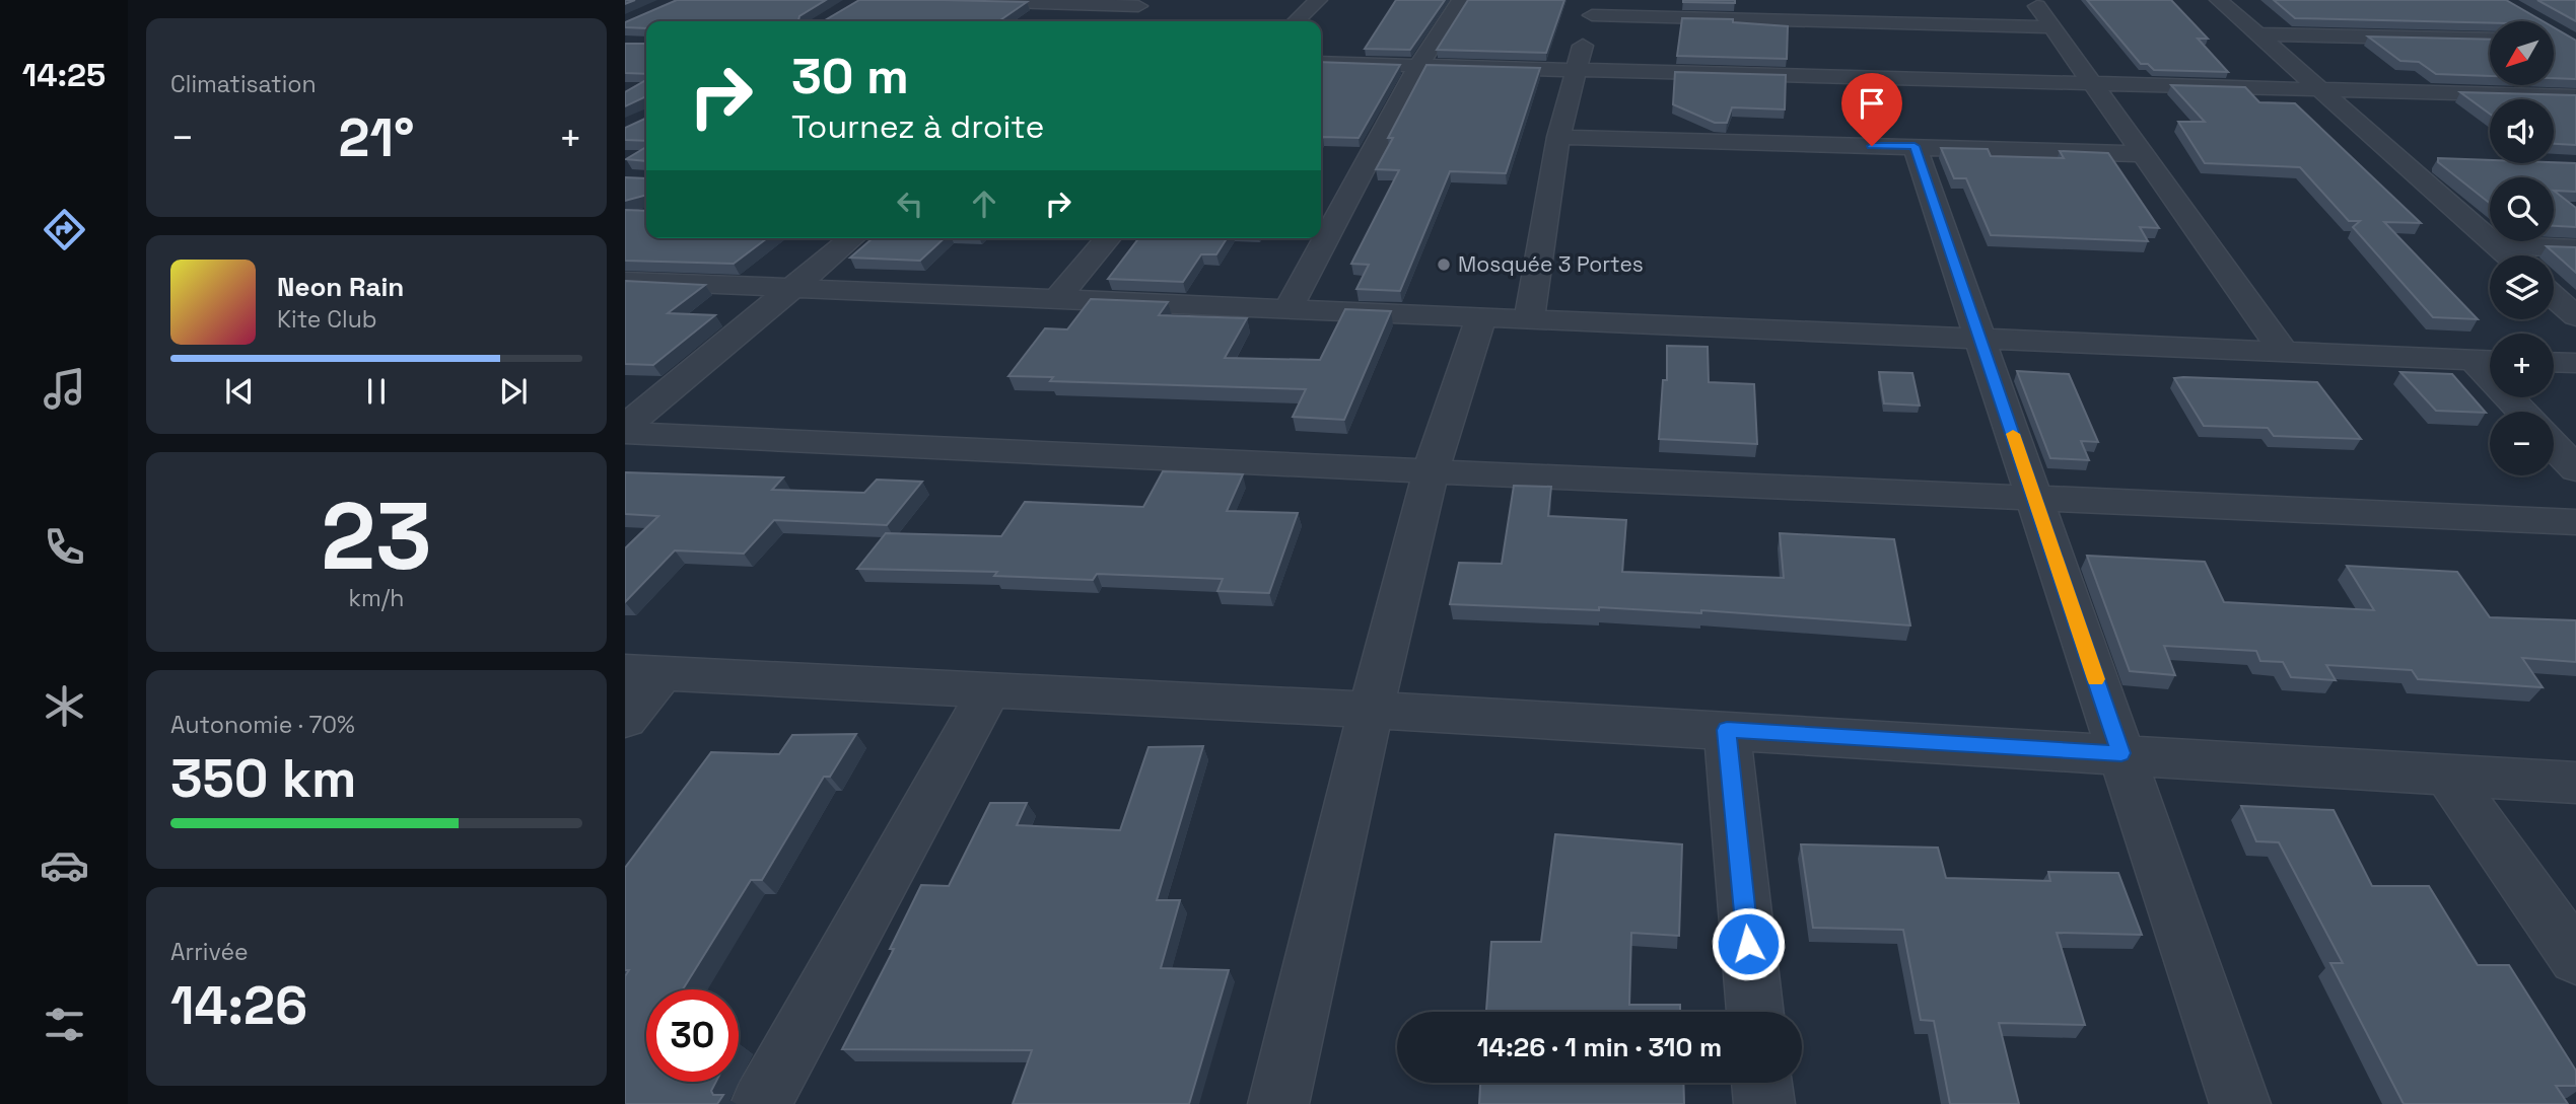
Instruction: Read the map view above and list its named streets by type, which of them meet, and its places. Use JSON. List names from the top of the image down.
{
  "places": ["Mosquée 3 Portes"],
  "north": "bottom left",
  "page": {
    "tabs": "14:25",
    "tile": [
      "Climatisation",
      ["23", "km/h"],
      ["Autonomie · 70%", "350 km"],
      ["Arrivée", "14:26"]
    ],
    "map_buttons": ["+", "−"],
    "turn": ["30 m", "Tournez à droite"],
    "heat": ["−", "21°", "+"],
    "song": ["Neon Rain", "Kite Club"],
    "limit": "30",
    "trip": "14:26 · 1 min · 310 m"
  }
}
